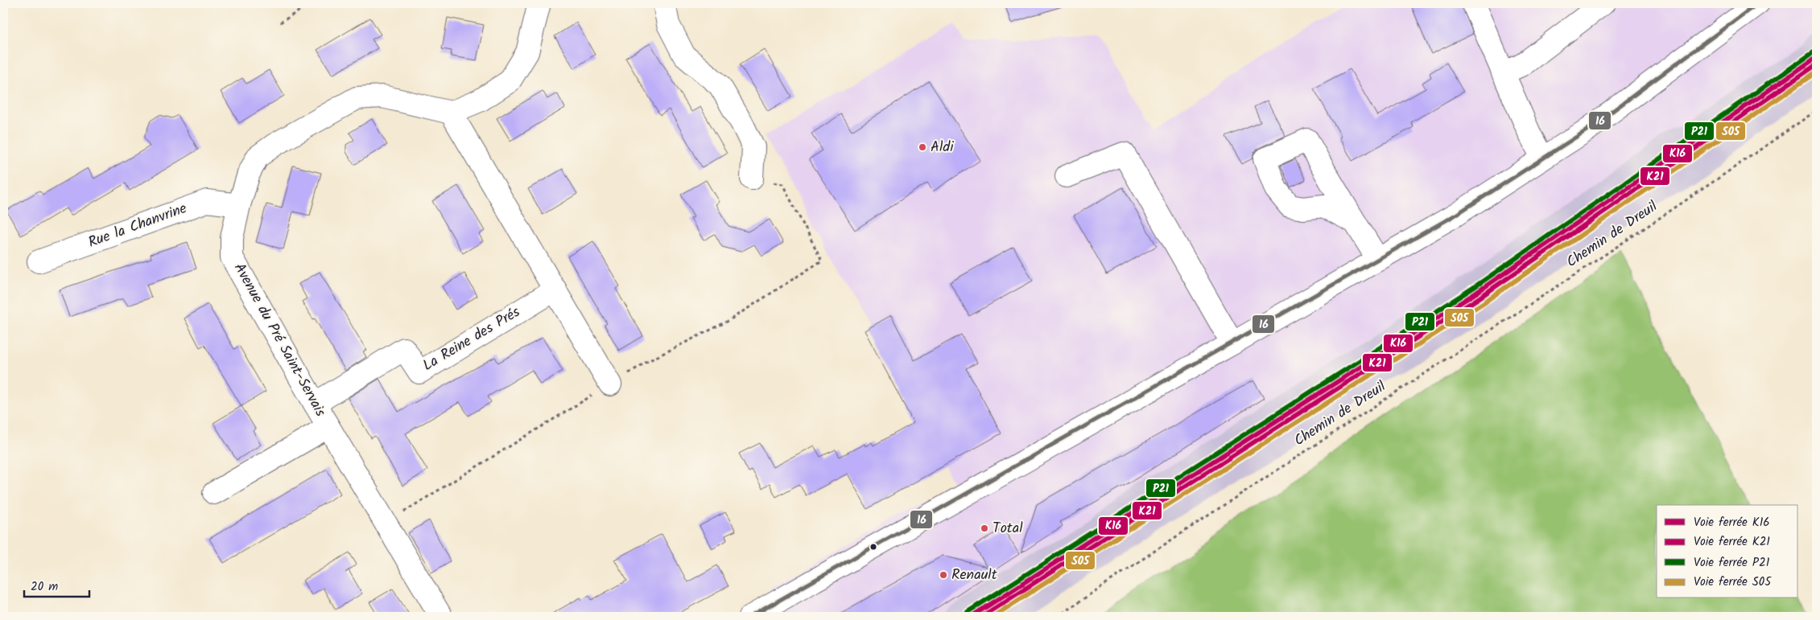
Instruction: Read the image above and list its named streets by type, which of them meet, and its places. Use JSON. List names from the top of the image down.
{
  "streets": {
    "street": ["Rue la Chanvrine", "La Reine des Prés", "Avenue du Pré Saint-Servais"],
    "path": ["Chemin de Dreuil"]
  },
  "crossings": [
    ["Rue la Chanvrine", "Avenue du Pré Saint-Servais"],
    ["La Reine des Prés", "Avenue du Pré Saint-Servais"]
  ],
  "places": ["Aldi", "Total", "Renault"],
  "lines": [
    "transit line 16",
    "rail line P21",
    "rail line K16",
    "rail line K21",
    "rail line S05"
  ],
  "legend": [
    "Voie ferrée K16",
    "Voie ferrée K21",
    "Voie ferrée P21",
    "Voie ferrée S05"
  ],
  "scale_bar": "20 m"
}
